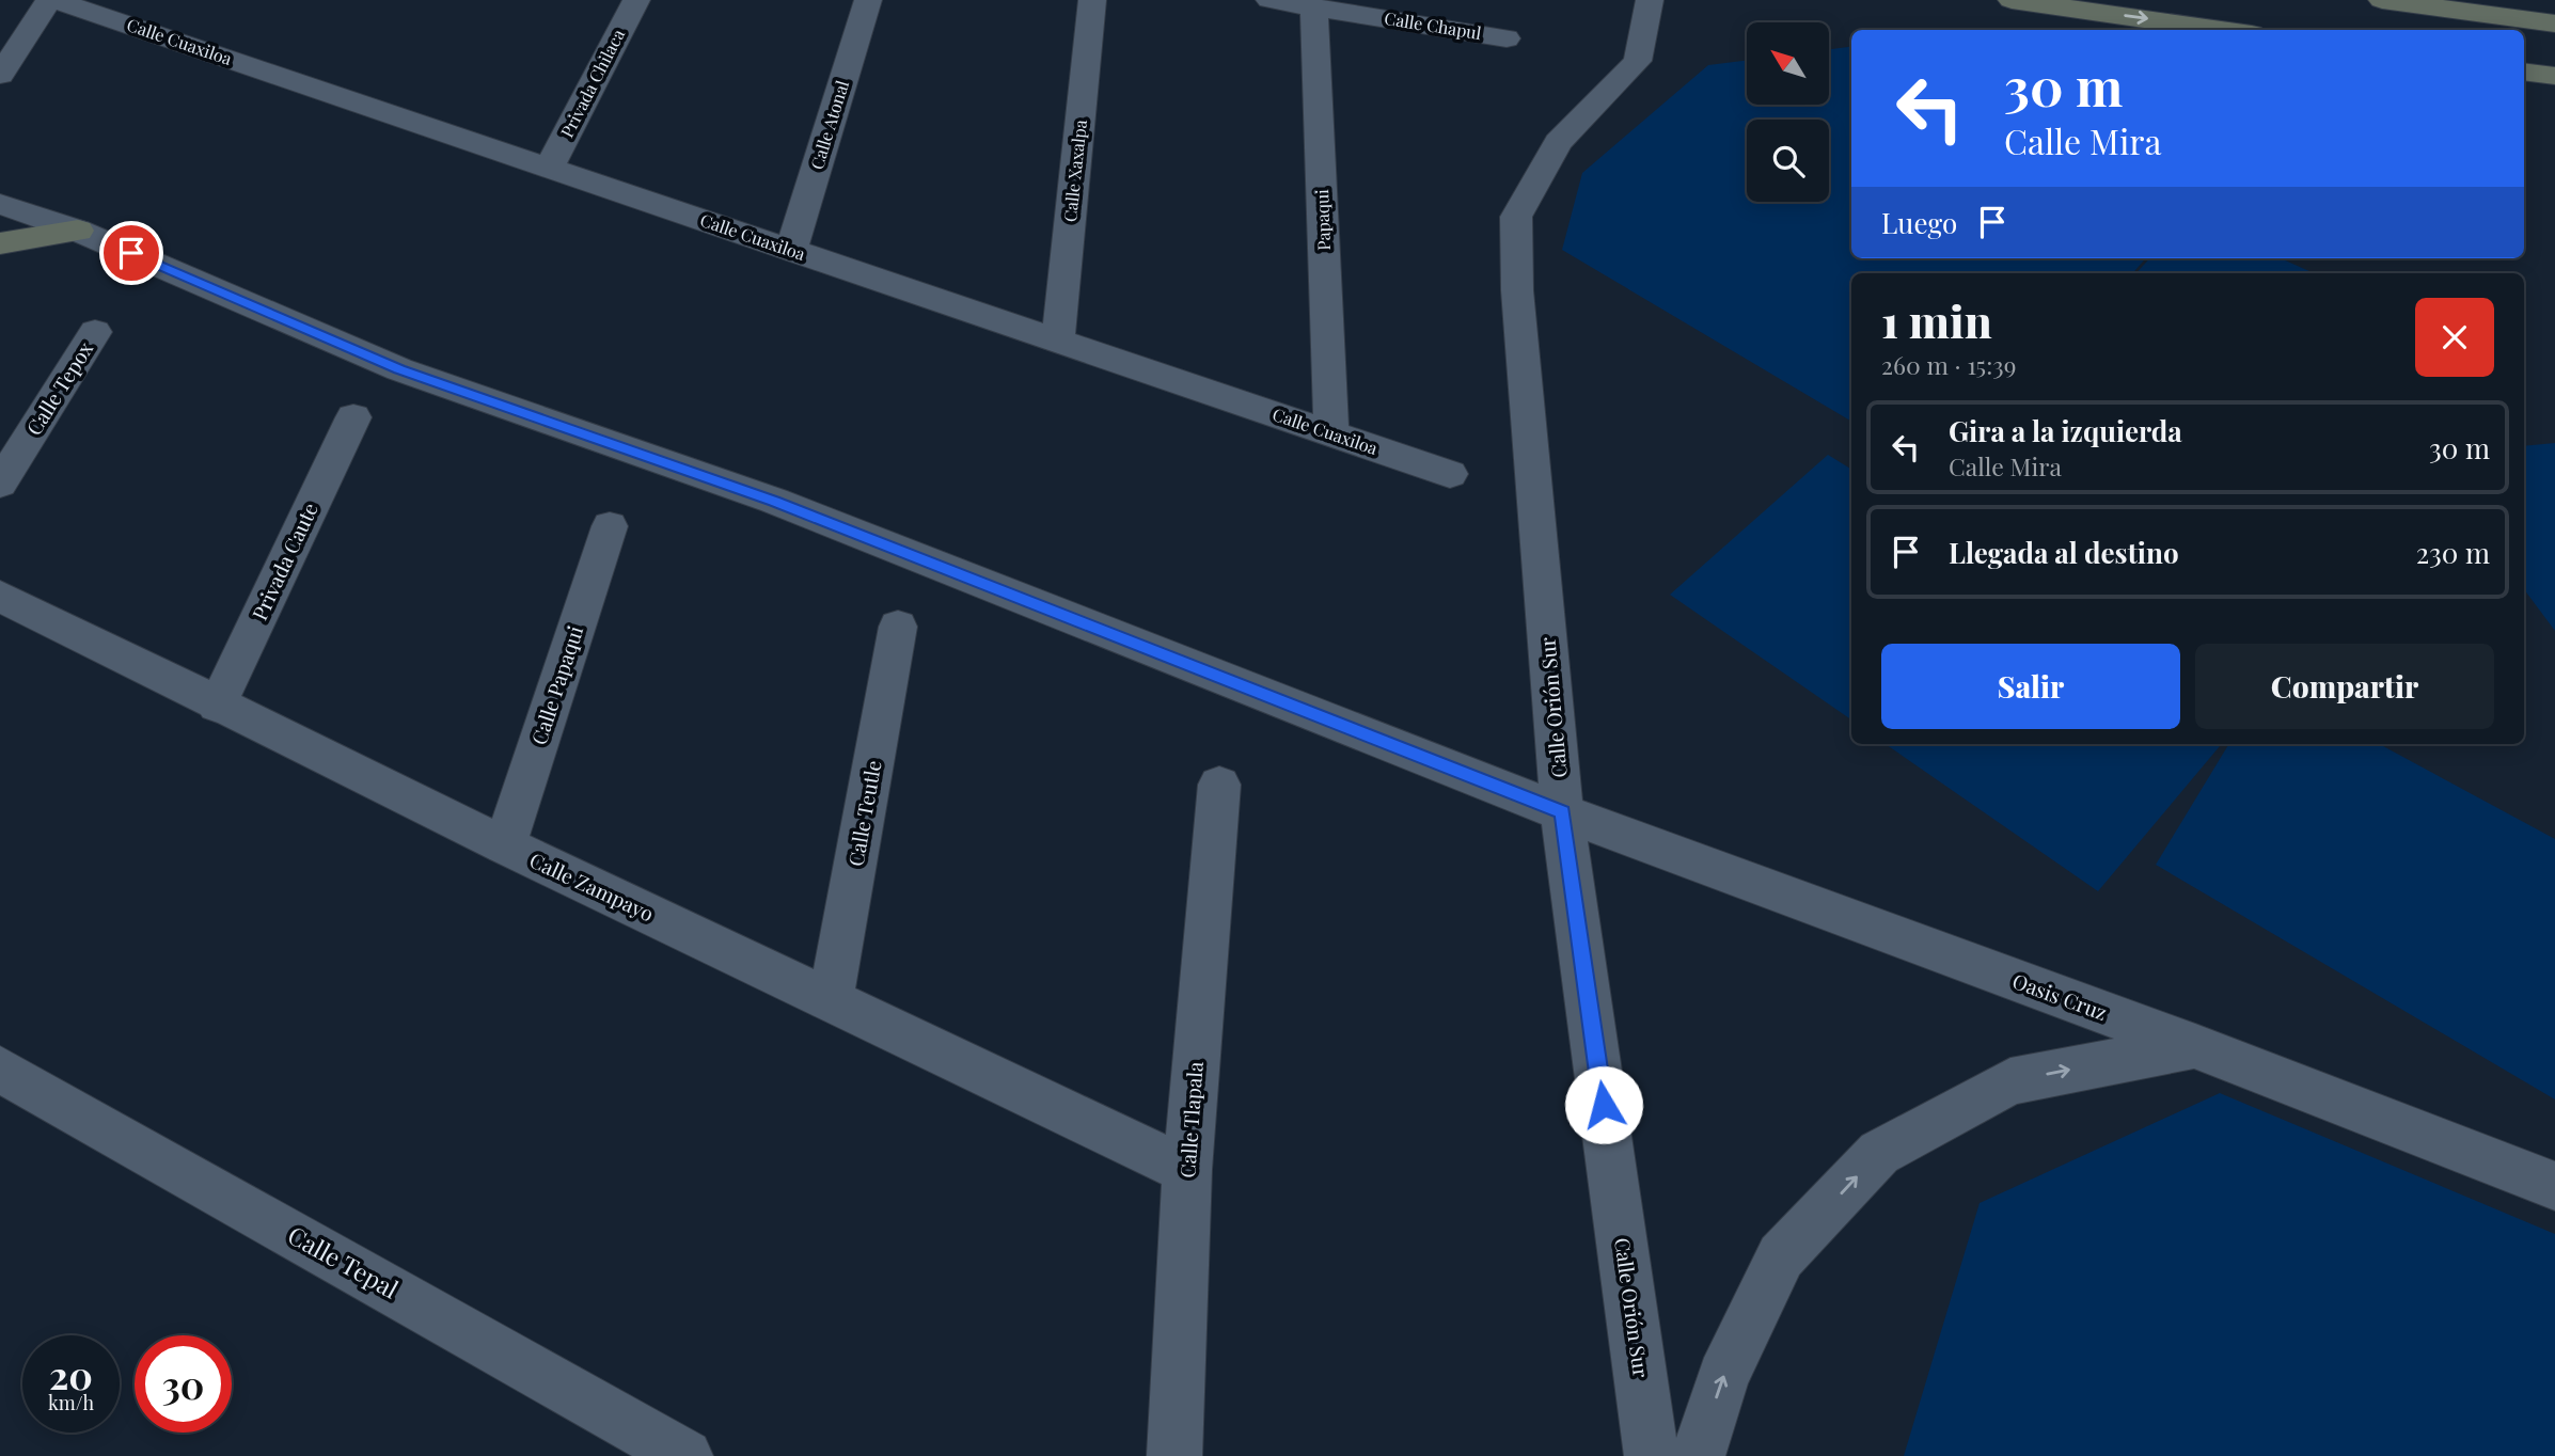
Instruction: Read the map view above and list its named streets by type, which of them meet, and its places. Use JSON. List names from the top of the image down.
{
  "streets": {
    "street": [
      "Calle Chapul",
      "Calle Cuaxiloa",
      "Privada Chilaca",
      "Calle Atonal",
      "Calle Xaxalpa",
      "Papaqui",
      "Calle Tepox",
      "Privada Caute",
      "Calle Papaqui",
      "Calle Orión Sur",
      "Calle Teutle",
      "Calle Zampayo",
      "Oasis Cruz",
      "Calle Tlapala",
      "Calle Tepal"
    ]
  },
  "crossings": [
    ["Calle Chapul", "Papaqui"],
    ["Calle Cuaxiloa", "Privada Chilaca"],
    ["Calle Cuaxiloa", "Calle Atonal"],
    ["Calle Cuaxiloa", "Calle Xaxalpa"],
    ["Calle Cuaxiloa", "Papaqui"],
    ["Privada Caute", "Calle Zampayo"],
    ["Calle Papaqui", "Calle Zampayo"],
    ["Calle Orión Sur", "Oasis Cruz"],
    ["Calle Teutle", "Calle Zampayo"],
    ["Calle Zampayo", "Calle Tlapala"]
  ],
  "north": "top left",
  "page": {
    "turn": ["30 m", "Calle Mira"],
    "then": "Luego",
    "heading": ["1 min", "260 m · 15:39"],
    "list": [
      {
        "name": "Gira a la izquierda",
        "note": "Calle Mira",
        "value": "30 m"
      },
      {
        "name": "Llegada al destino",
        "value": "230 m"
      }
    ],
    "buttons": ["Salir", "Compartir"],
    "speed": "20 km/h",
    "limit": "30"
  }
}
